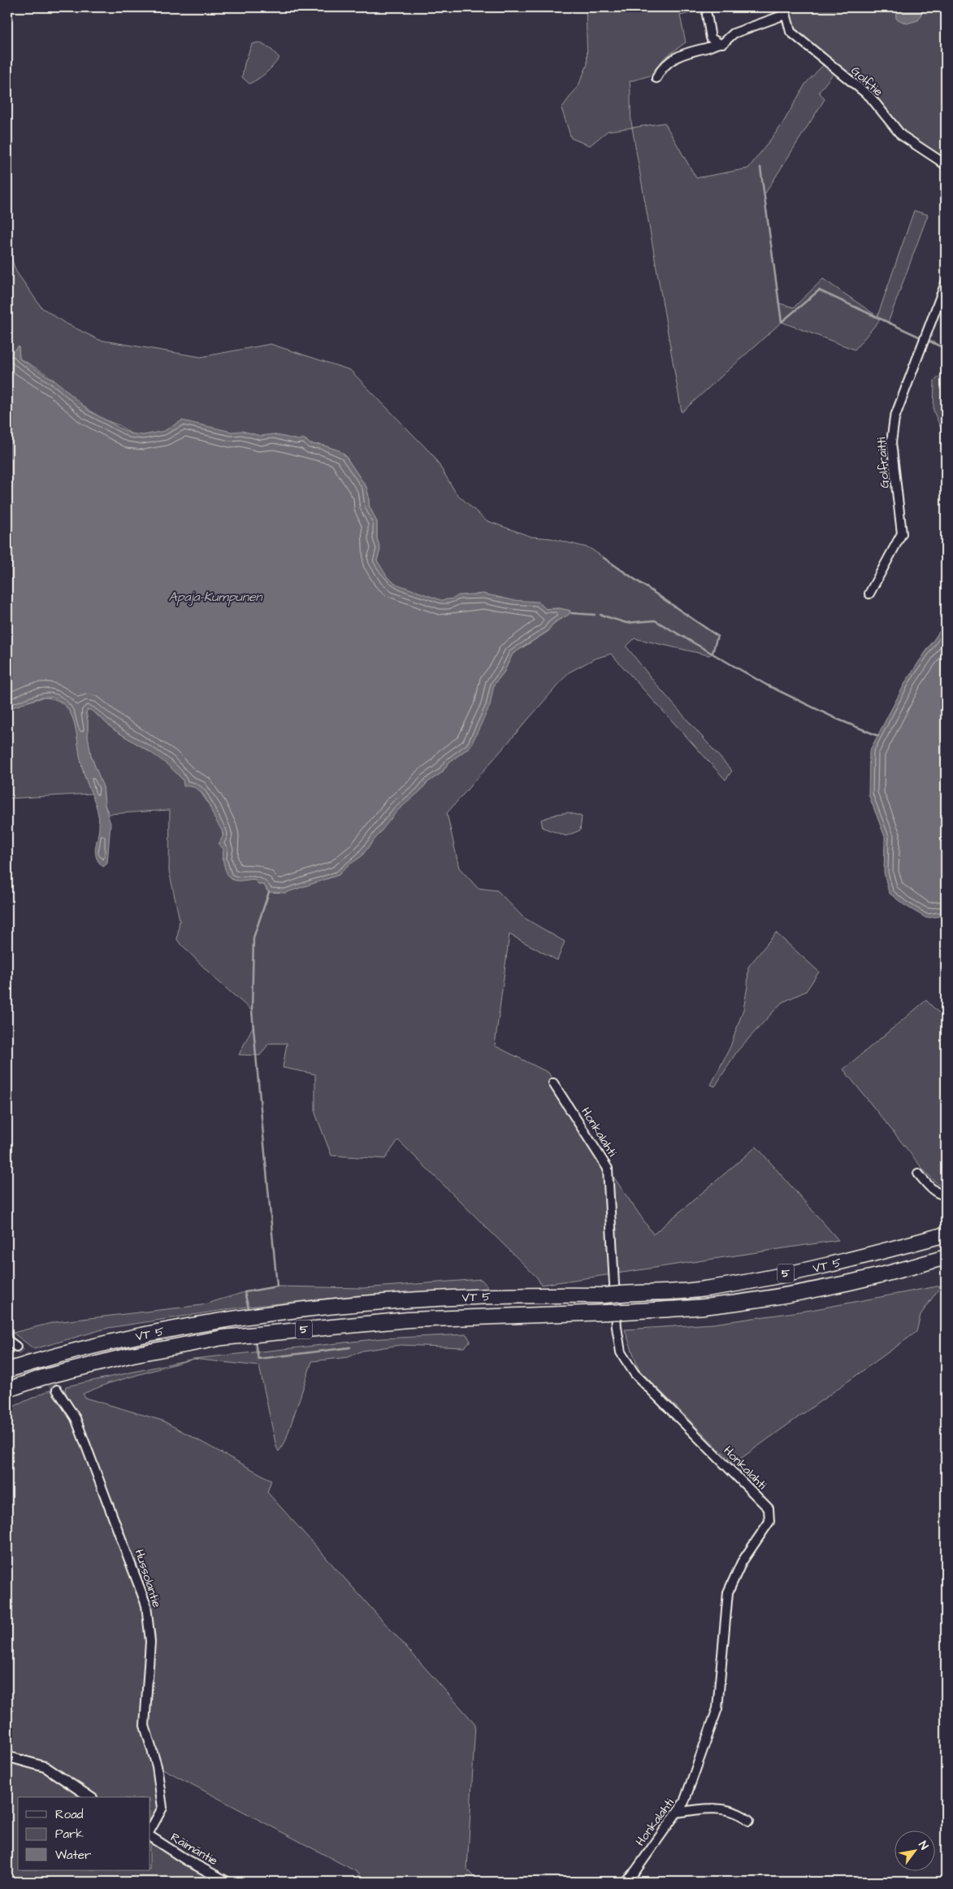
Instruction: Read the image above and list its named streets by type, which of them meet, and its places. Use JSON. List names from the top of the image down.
{
  "streets": {
    "highway": ["VT 5", "5"],
    "street": [
      "Golftie",
      "Golfraitti",
      "Honkalahti",
      "Hussolantie",
      "Räimäntie"
    ]
  },
  "water": ["Apaja-Kumpunen"],
  "legend": ["Road", "Park", "Water"],
  "north": "top right"
}
